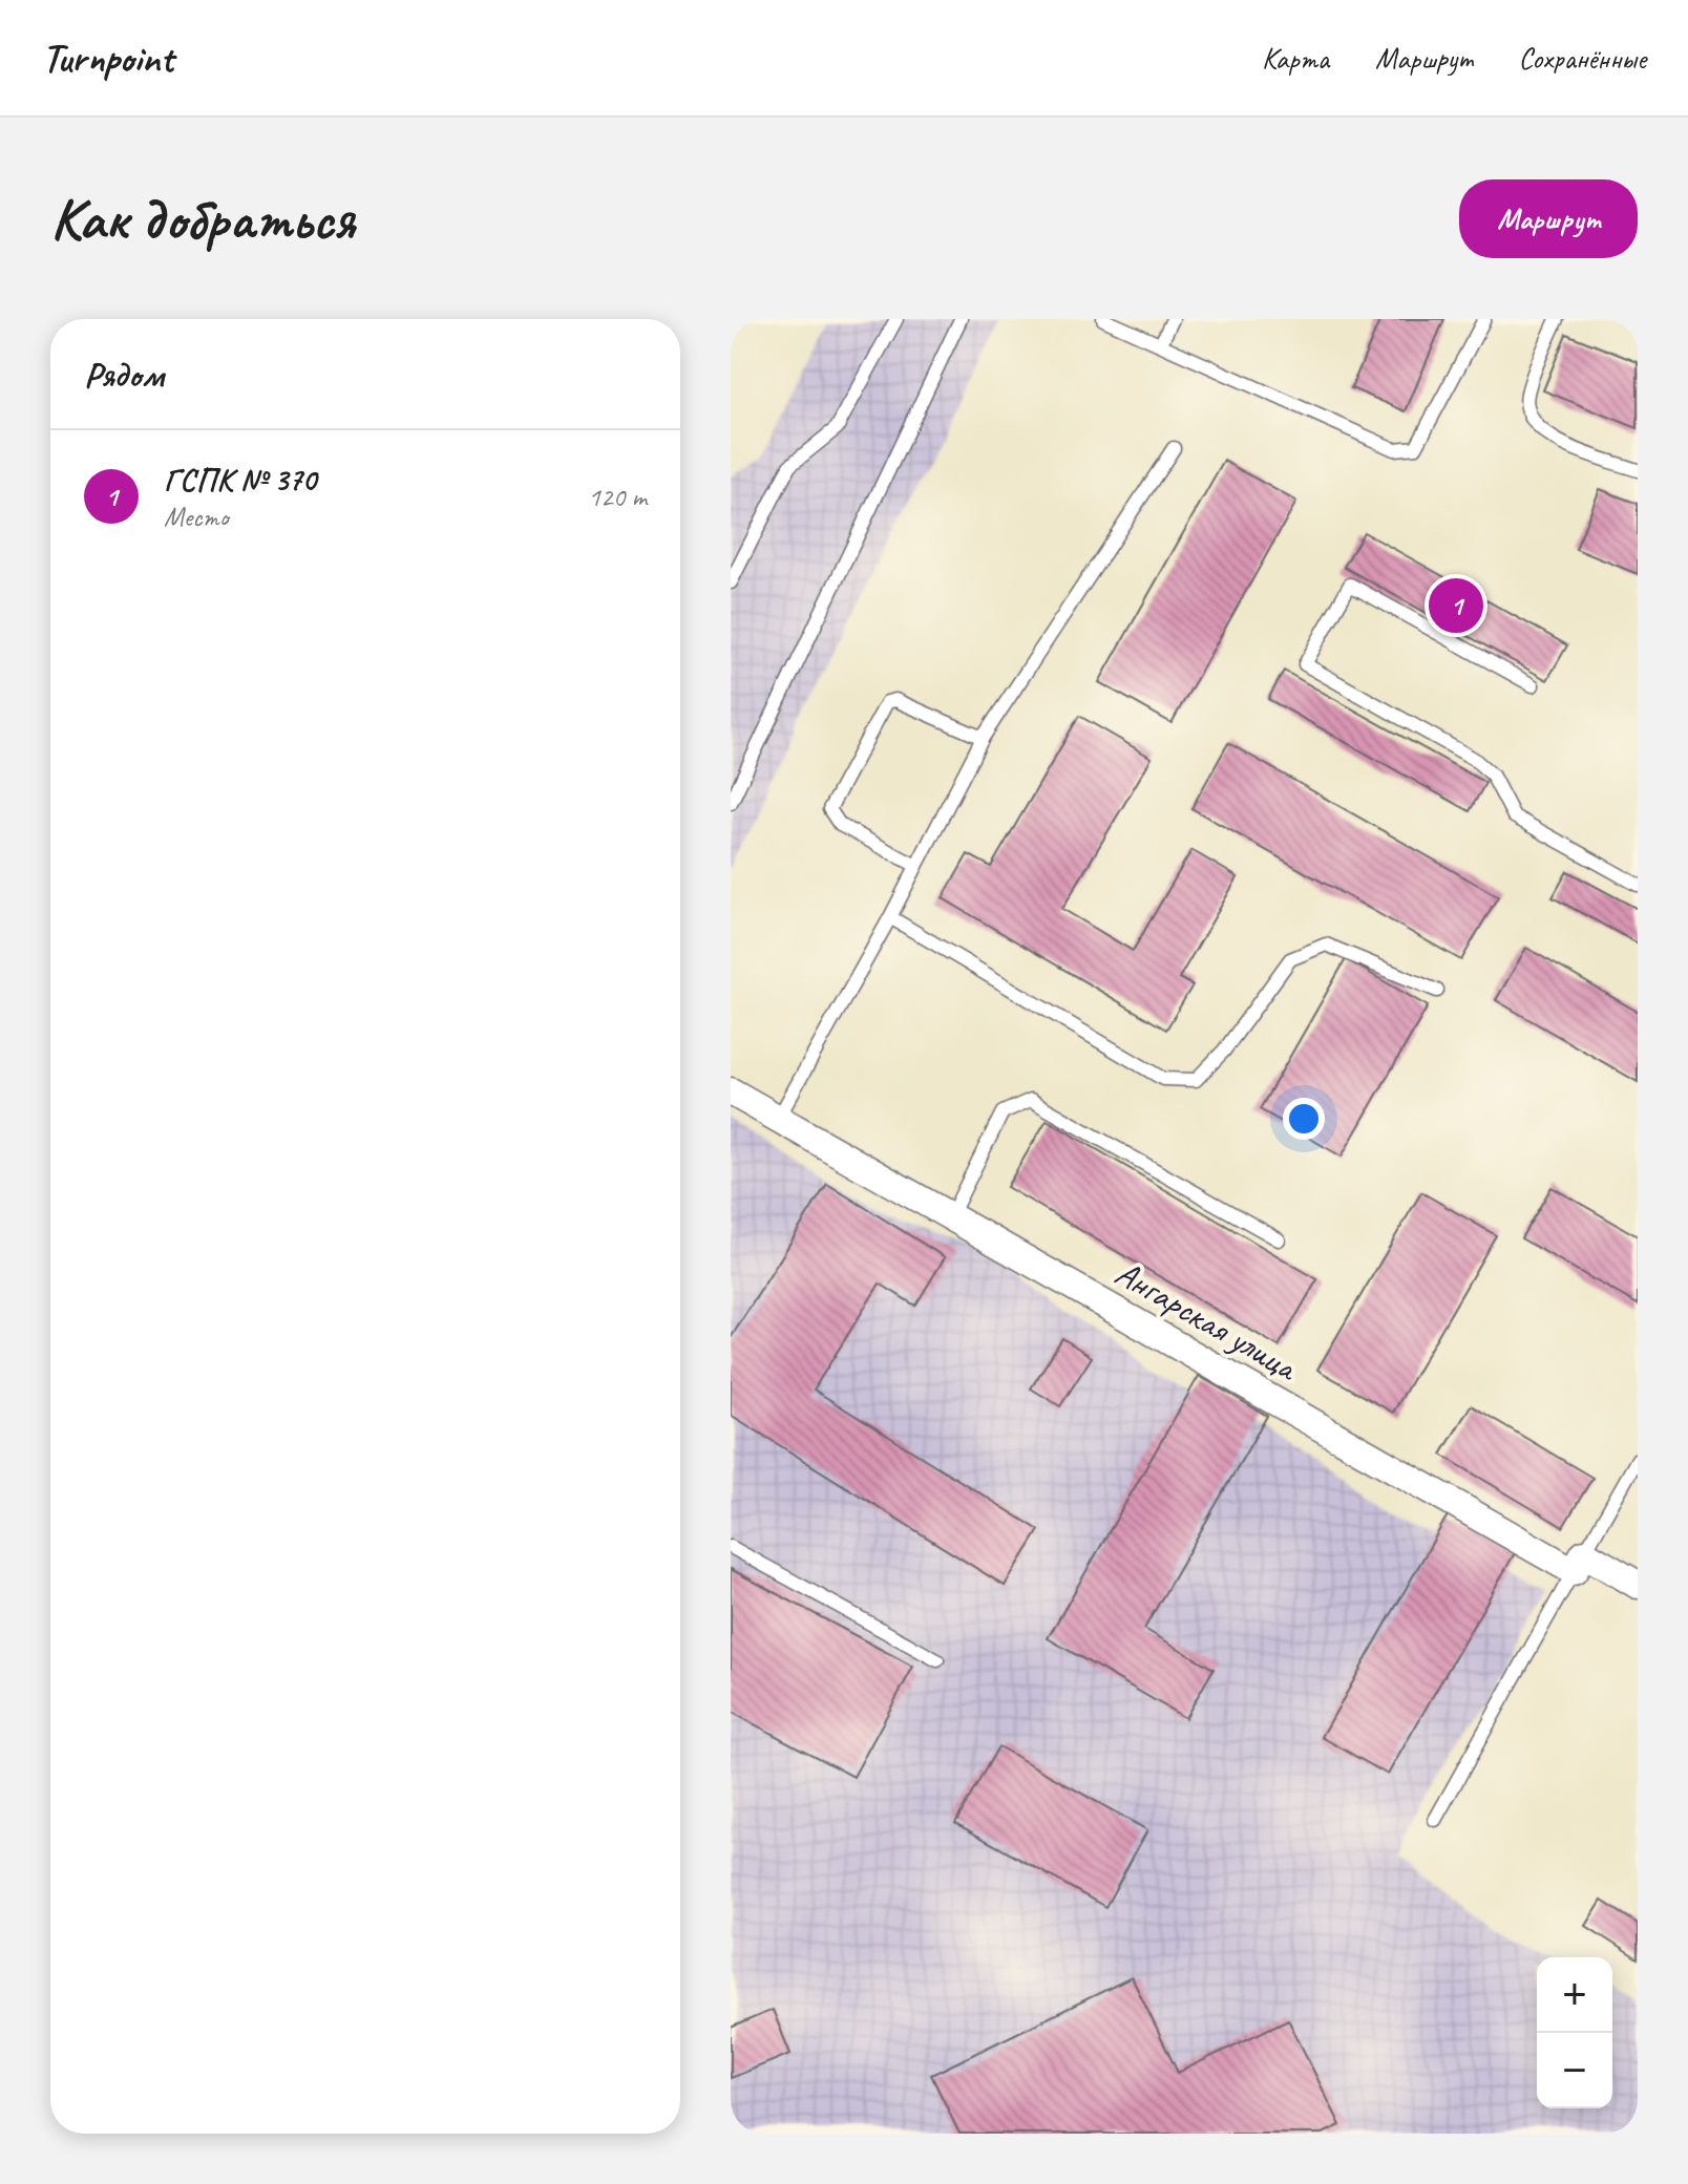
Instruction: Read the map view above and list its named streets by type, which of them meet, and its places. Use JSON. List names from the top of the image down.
{
  "streets": {
    "street": ["Ангарская улица"]
  },
  "page": {
    "header": "Turnpoint",
    "nav": ["Карта", "Маршрут", "Сохранённые"],
    "buttons": "Маршрут",
    "title": "Как добраться",
    "heading": "Рядом",
    "list": [
      {
        "mark": "1",
        "name": "ГСПК № 370",
        "note": "Место",
        "value": "120 m"
      }
    ],
    "pins": "1",
    "map_buttons": ["+", "−"]
  }
}
